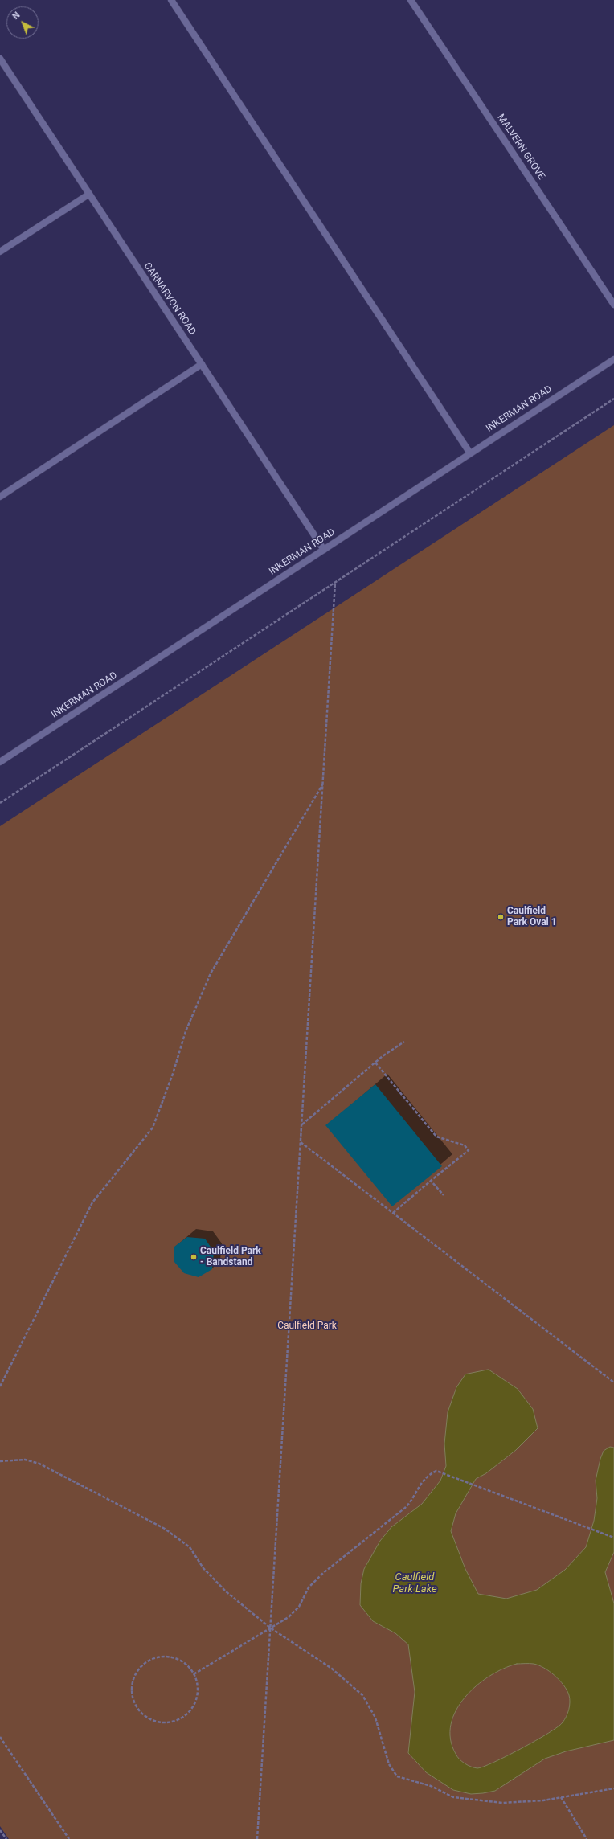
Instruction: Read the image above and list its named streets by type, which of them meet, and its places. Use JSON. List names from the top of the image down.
{
  "streets": {
    "street": ["MALVERN GROVE", "CARNARVON ROAD", "INKERMAN ROAD"]
  },
  "crossings": [
    ["CARNARVON ROAD", "INKERMAN ROAD"]
  ],
  "water": ["Caulfield Park Lake"],
  "parks": ["Caulfield Park"],
  "places": ["Caulfield Park Oval 1", "Caulfield Park - Bandstand"],
  "north": "top left"
}
